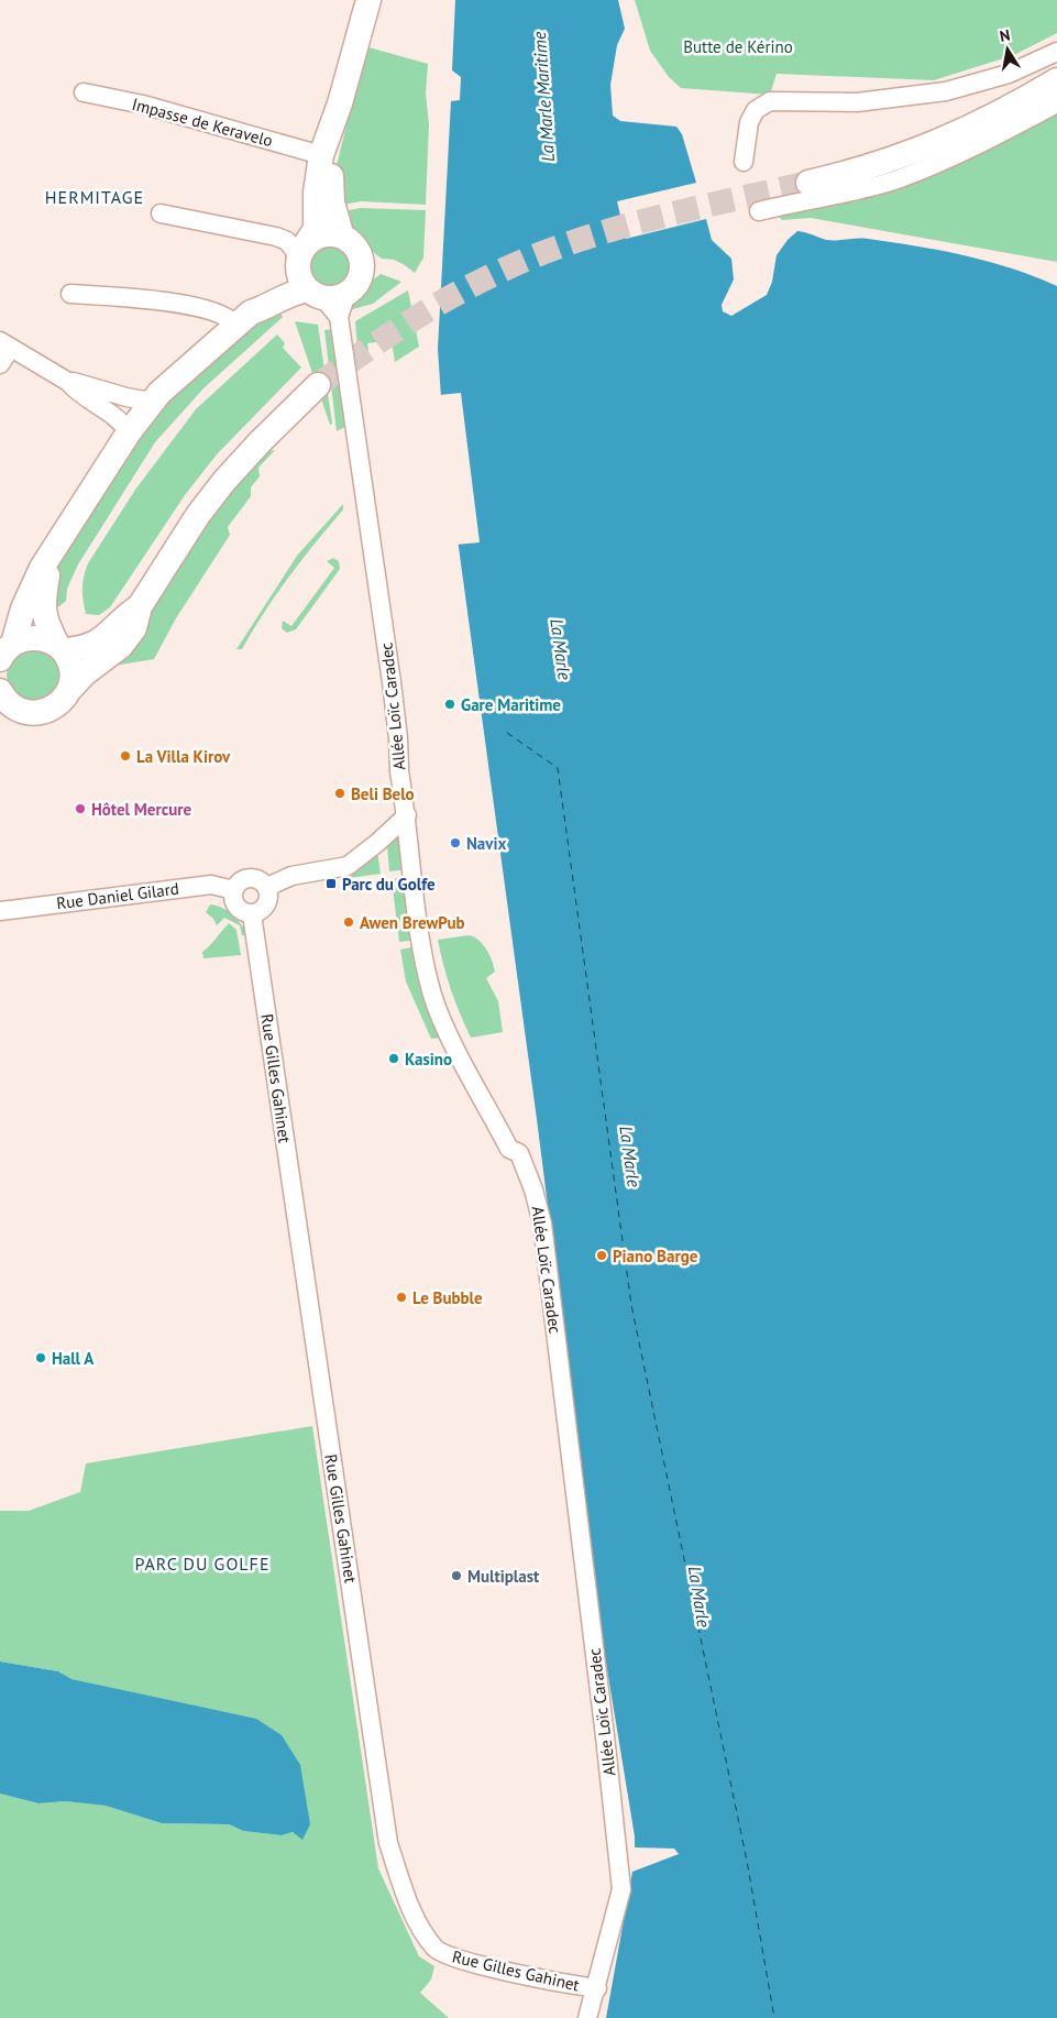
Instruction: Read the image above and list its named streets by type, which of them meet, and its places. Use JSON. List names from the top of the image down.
{
  "streets": {
    "street": [
      "Impasse de Keravelo",
      "Allée Loïc Caradec",
      "Rue Daniel Gilard",
      "Rue Gilles Gahinet"
    ]
  },
  "crossings": [
    ["Allée Loïc Caradec", "Rue Gilles Gahinet"],
    ["Rue Daniel Gilard", "Rue Gilles Gahinet"]
  ],
  "districts": ["HERMITAGE", "PARC DU GOLFE"],
  "water": ["La Marle Maritime", "La Marle"],
  "parks": ["Butte de Kérino"],
  "places": {
    "other": [
      "Gare Maritime",
      "La Villa Kirov",
      "Beli Belo",
      "Hôtel Mercure",
      "Navix",
      "Awen BrewPub",
      "Kasino",
      "Piano Barge",
      "Le Bubble",
      "Hall A",
      "Multiplast"
    ],
    "transit": ["Parc du Golfe"]
  },
  "north": "top"
}
